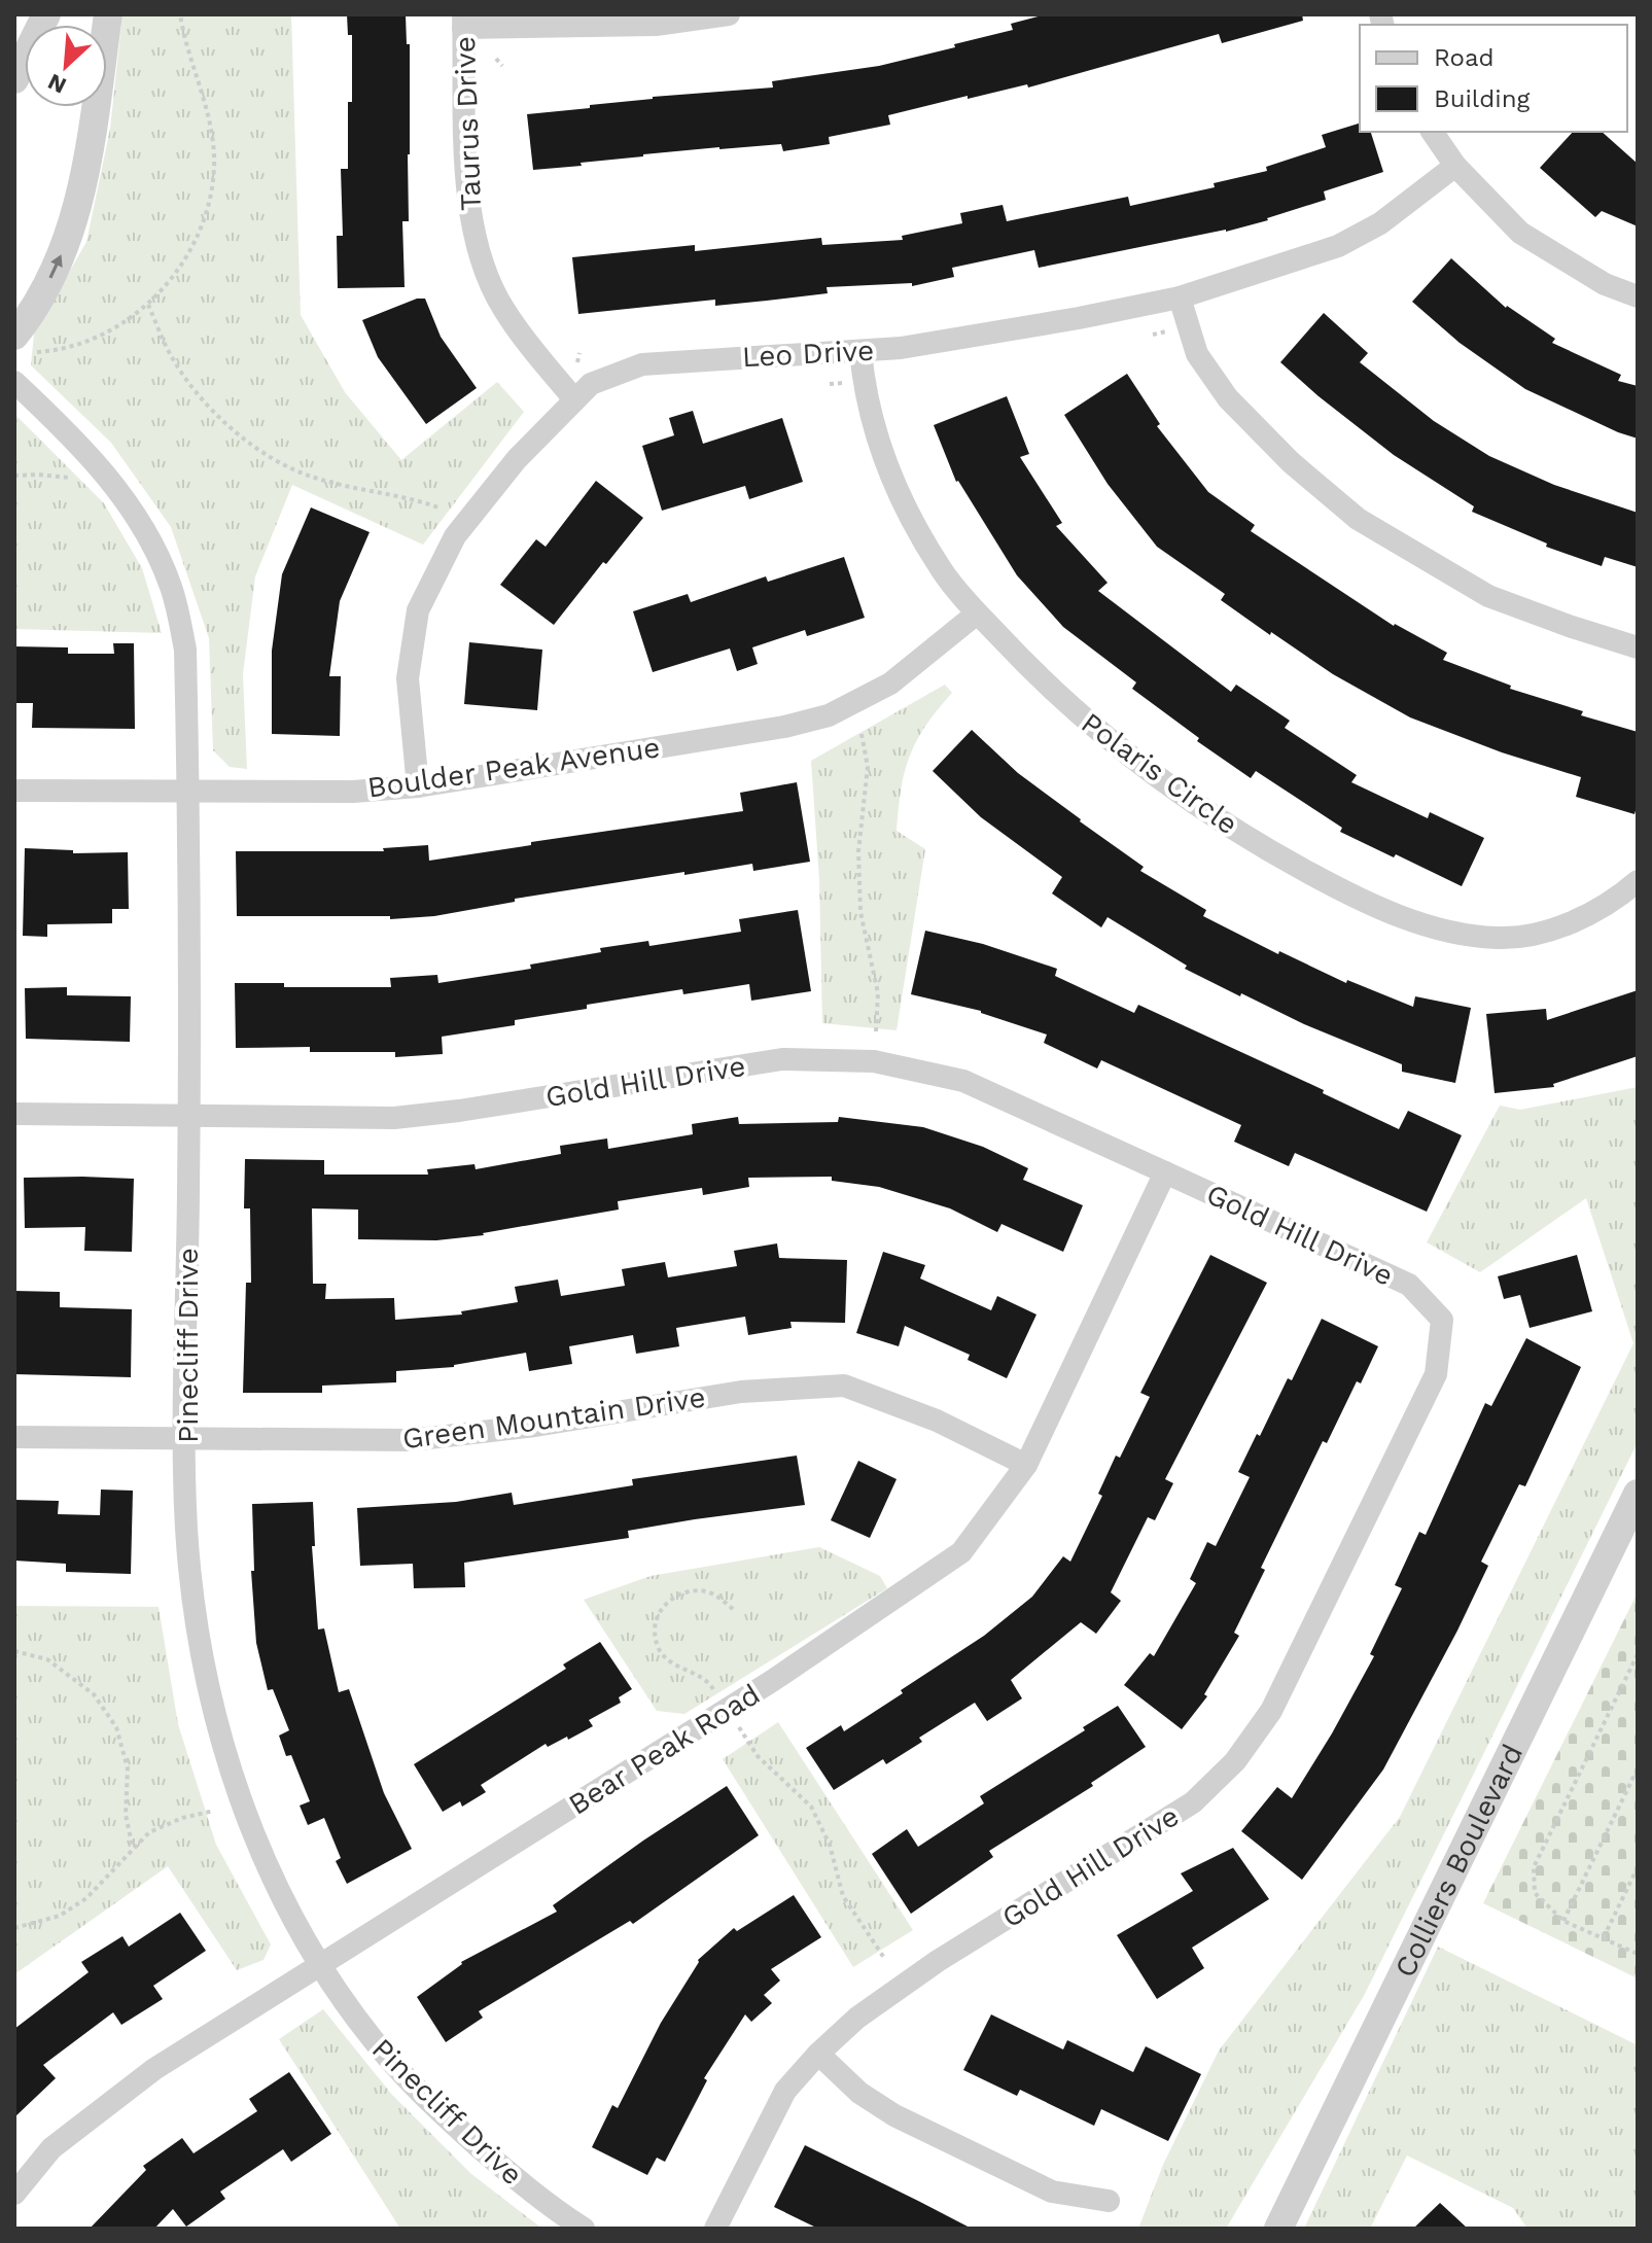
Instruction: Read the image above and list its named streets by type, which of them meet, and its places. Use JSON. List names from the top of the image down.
{
  "streets": {
    "street": [
      "Taurus Drive",
      "Leo Drive",
      "Boulder Peak Avenue",
      "Polaris Circle",
      "Gold Hill Drive",
      "Pinecliff Drive",
      "Green Mountain Drive",
      "Bear Peak Road",
      "Colliers Boulevard"
    ]
  },
  "crossings": [
    ["Taurus Drive", "Leo Drive"],
    ["Leo Drive", "Boulder Peak Avenue"],
    ["Leo Drive", "Polaris Circle"],
    ["Boulder Peak Avenue", "Polaris Circle"],
    ["Boulder Peak Avenue", "Pinecliff Drive"],
    ["Gold Hill Drive", "Pinecliff Drive"],
    ["Gold Hill Drive", "Bear Peak Road"],
    ["Pinecliff Drive", "Green Mountain Drive"],
    ["Pinecliff Drive", "Bear Peak Road"],
    ["Green Mountain Drive", "Bear Peak Road"]
  ],
  "legend": ["Road", "Building"],
  "north": "bottom left"
}
